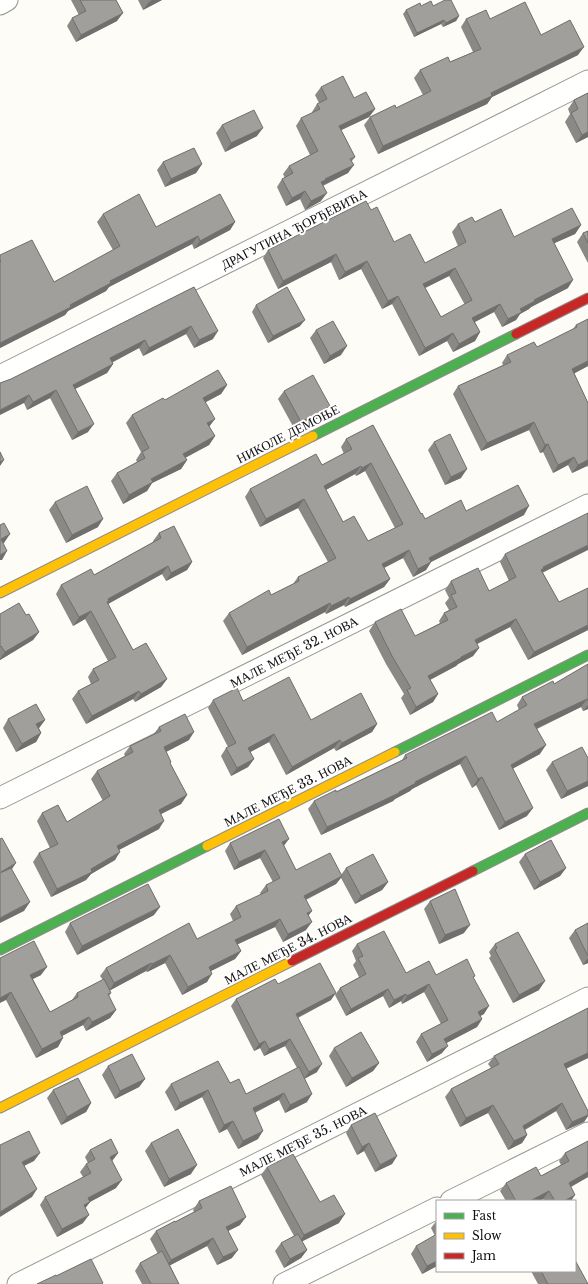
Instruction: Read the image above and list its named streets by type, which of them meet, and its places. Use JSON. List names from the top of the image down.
{
  "streets": {
    "street": [
      "ДРАГУТИНА ЂОРЂЕВИЋА",
      "НИКОЛЕ ДЕМОЊЕ",
      "МАЛЕ МЕЂЕ 32. НОВА",
      "МАЛЕ МЕЂЕ 33. НОВА",
      "МАЛЕ МЕЂЕ 34. НОВА",
      "МАЛЕ МЕЂЕ 35. НОВА"
    ]
  },
  "legend": ["Fast", "Slow", "Jam"]
}
